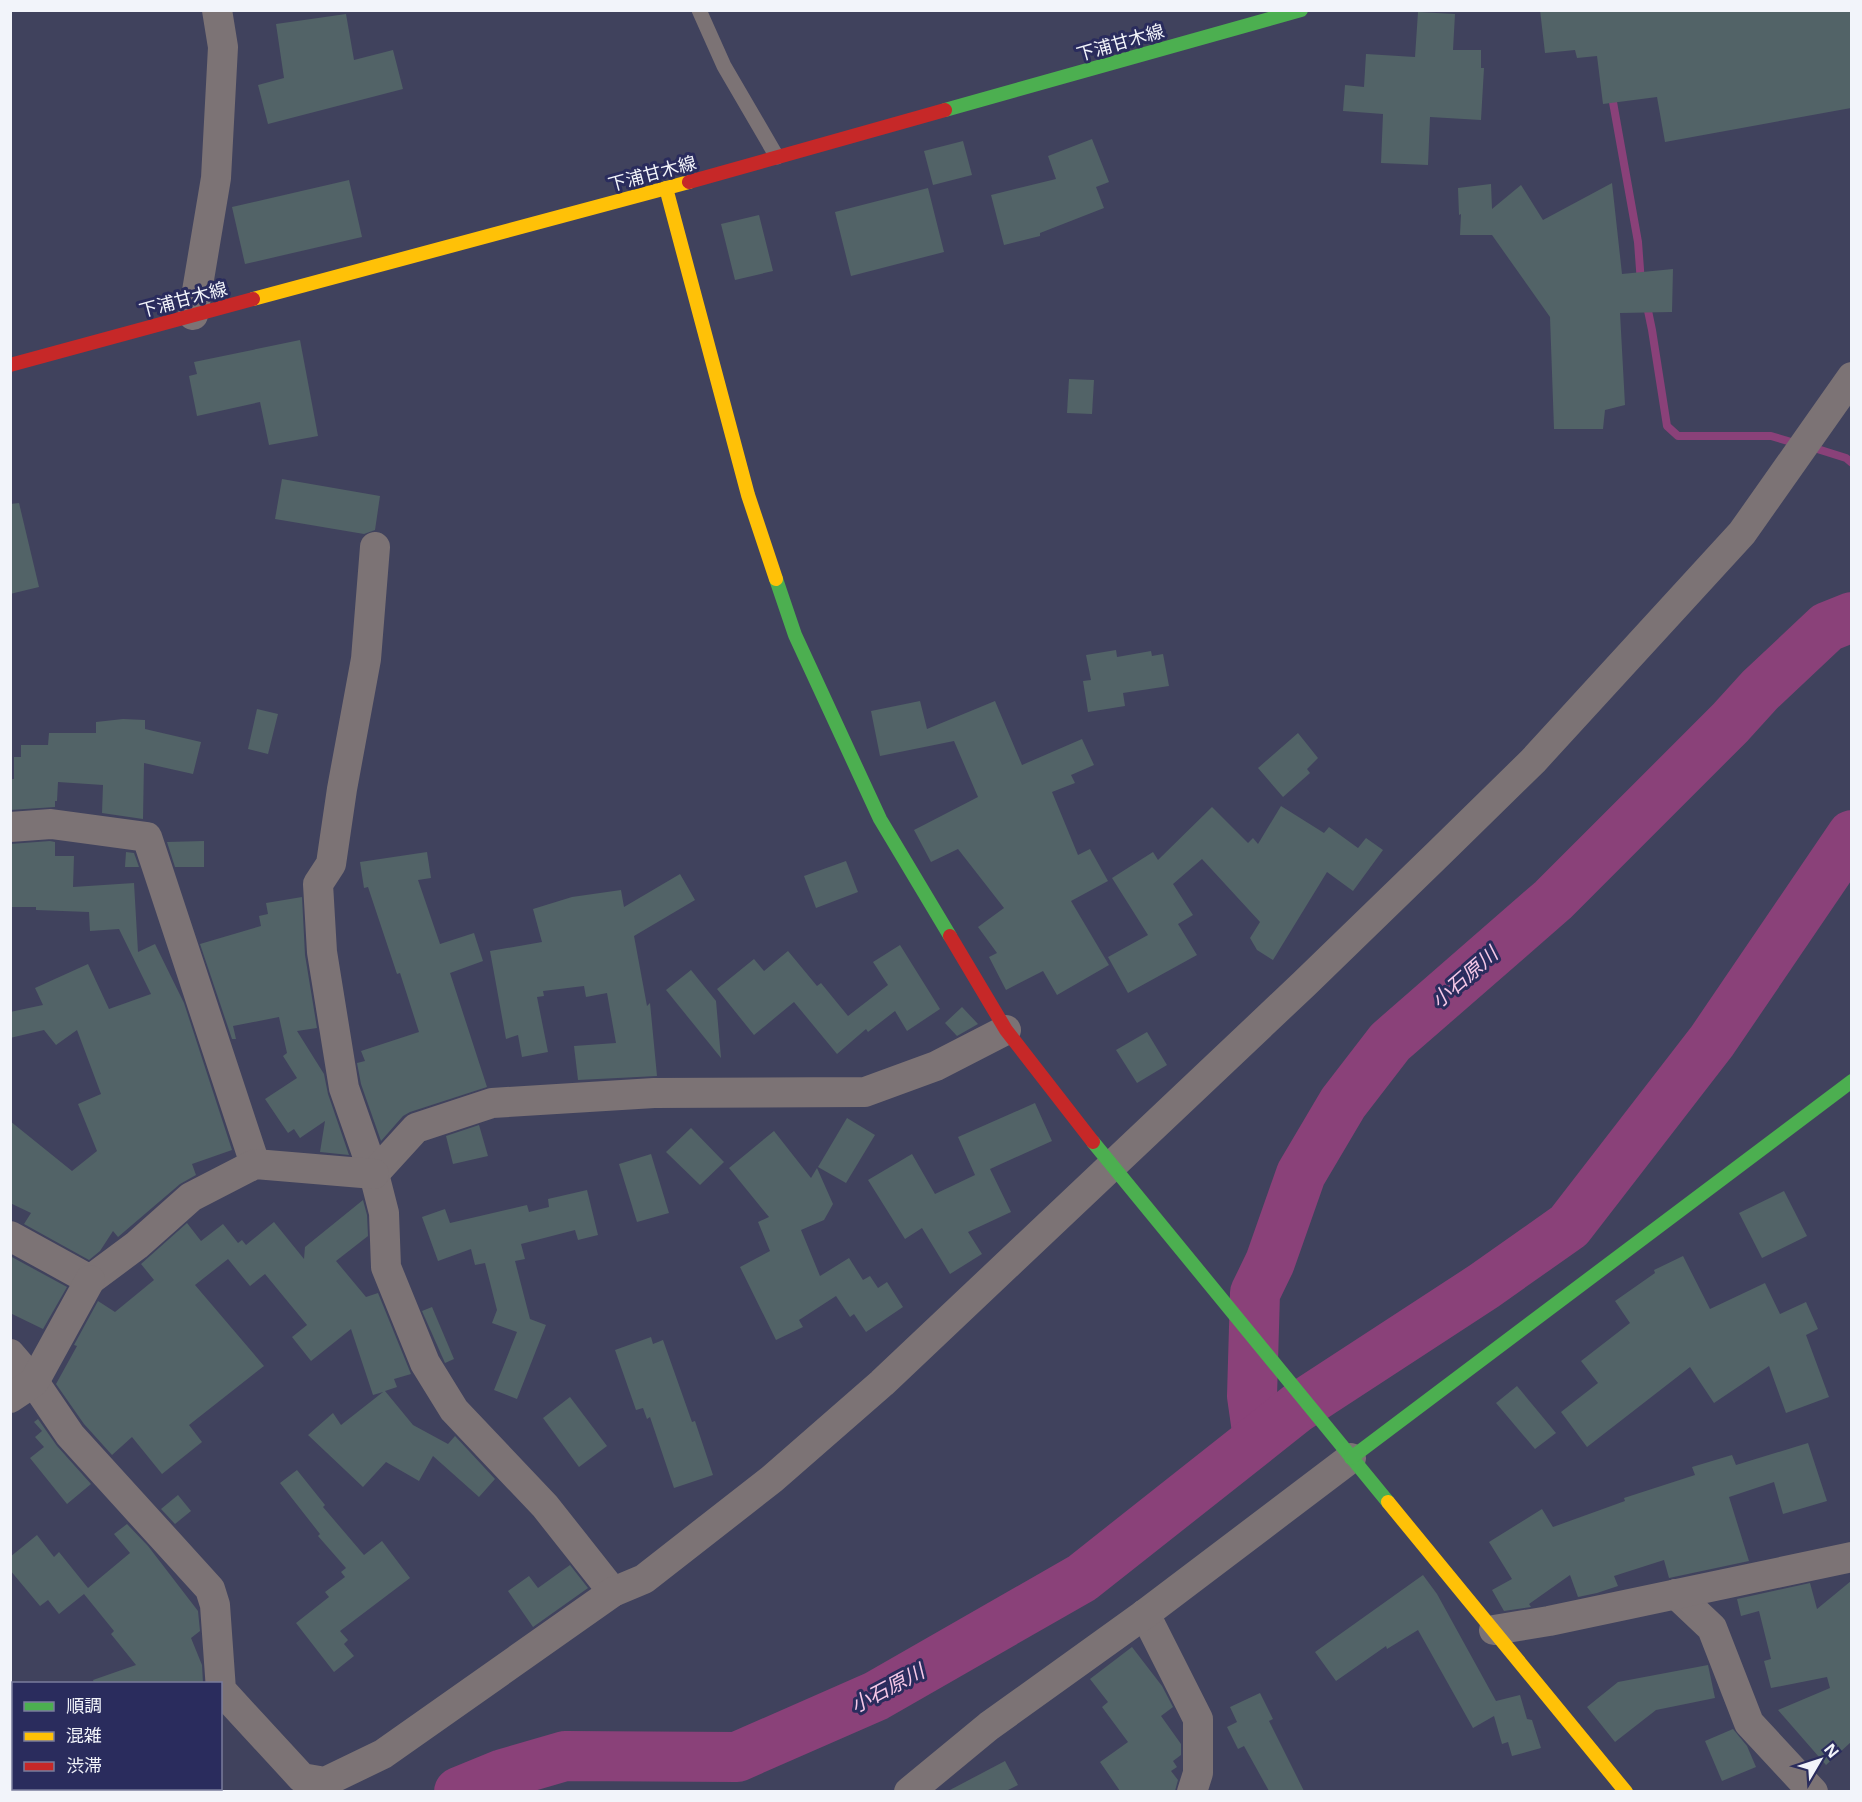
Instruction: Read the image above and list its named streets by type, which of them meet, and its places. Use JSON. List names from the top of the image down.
{
  "streets": {
    "street": ["下浦甘木線"]
  },
  "water": ["小石原川"],
  "legend": ["順調", "混雑", "渋滞"],
  "north": "top right"
}
